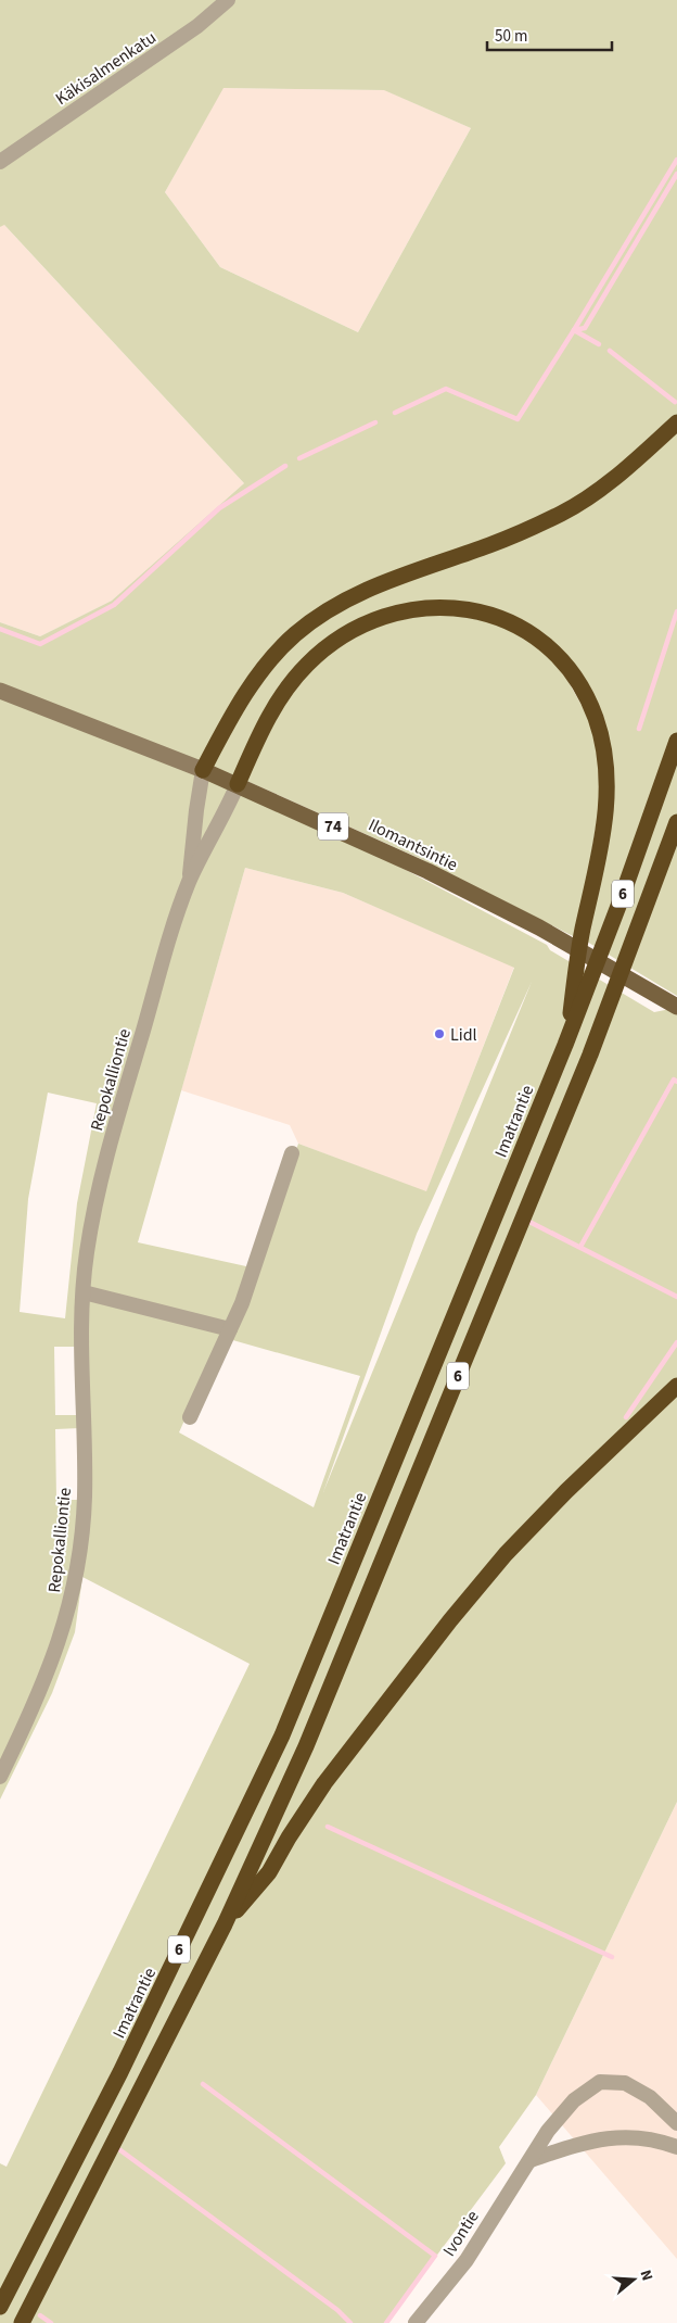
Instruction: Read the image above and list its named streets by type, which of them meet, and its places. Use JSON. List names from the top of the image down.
{
  "streets": {
    "highway": ["6", "Imatrantie"],
    "main road": ["74", "Ilomantsintie"],
    "street": ["Käkisalmenkatu", "Repokalliontie", "Ivontie"]
  },
  "crossings": [
    ["Ilomantsintie", "Repokalliontie"]
  ],
  "places": ["Lidl"],
  "scale_bar": "50 m",
  "north": "right"
}
